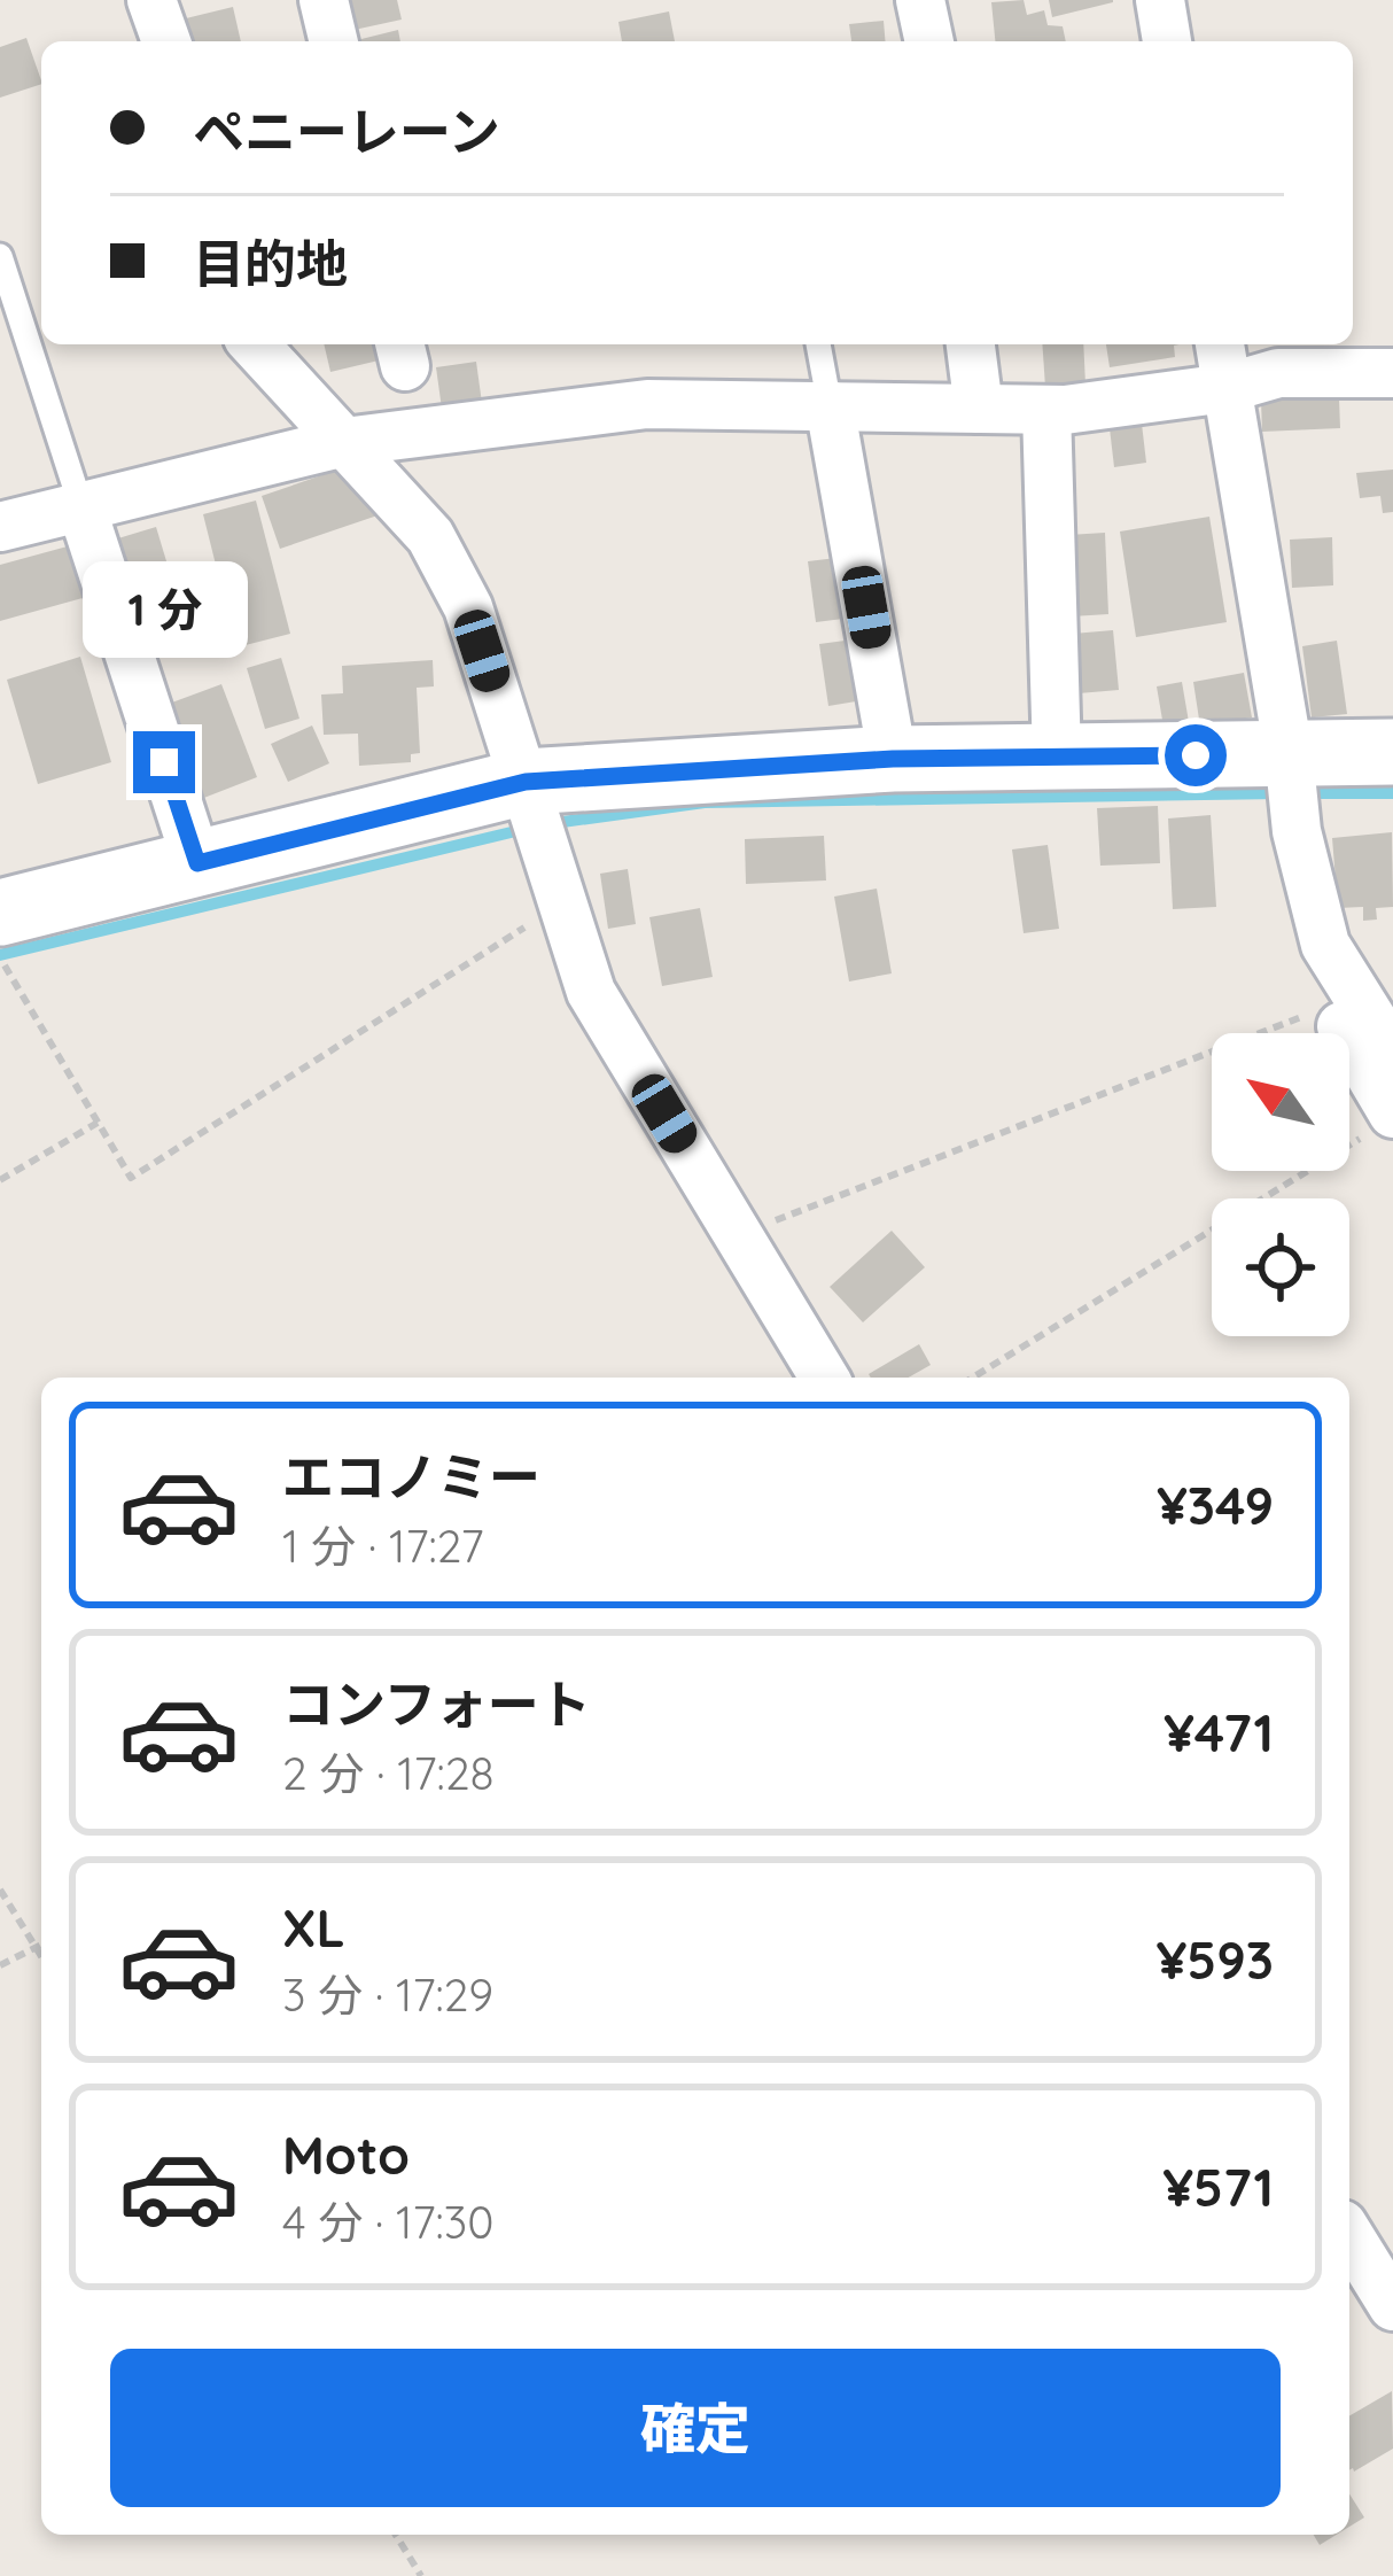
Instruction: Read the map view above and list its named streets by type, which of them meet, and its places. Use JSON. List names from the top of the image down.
{
  "north": "top left",
  "page": {
    "banner": ["ペニーレーン", "目的地"],
    "bubble": "1 分",
    "list": [
      {
        "name": "エコノミー",
        "note": "1 分 · 17:27",
        "value": "¥349"
      },
      {
        "name": "コンフォート",
        "note": "2 分 · 17:28",
        "value": "¥471"
      },
      {
        "name": "XL",
        "note": "3 分 · 17:29",
        "value": "¥593"
      },
      {
        "name": "Moto",
        "note": "4 分 · 17:30",
        "value": "¥571"
      }
    ],
    "buttons": "確定"
  }
}
